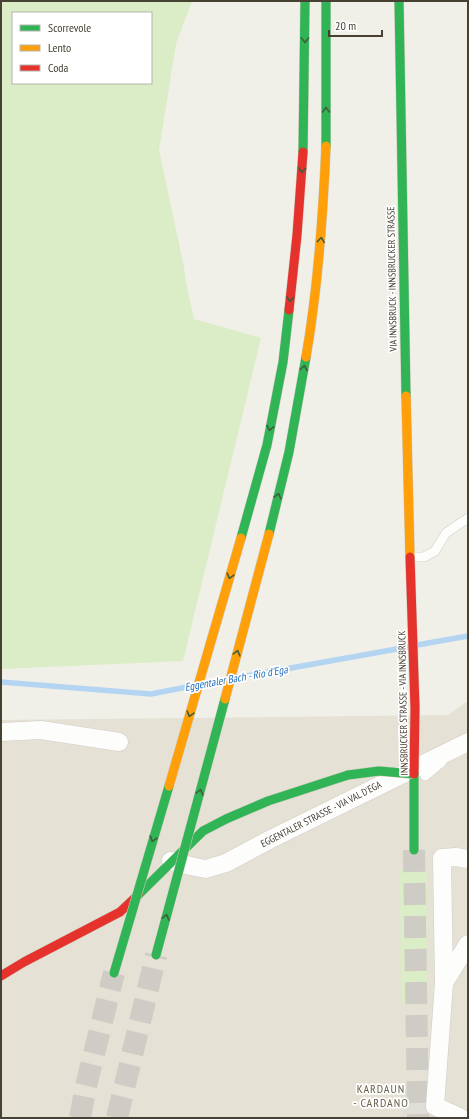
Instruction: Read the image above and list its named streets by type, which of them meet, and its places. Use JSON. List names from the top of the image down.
{
  "streets": {
    "main road": ["VIA INNSBRUCK - INNSBRUCKER STRASSE", "INNSBRUCKER STRASSE - VIA INNSBRUCK"],
    "street": ["EGGENTALER STRASSE - VIA VAL D'EGA"]
  },
  "crossings": [
    ["VIA INNSBRUCK - INNSBRUCKER STRASSE", "INNSBRUCKER STRASSE - VIA INNSBRUCK"]
  ],
  "districts": ["KARDAUN - CARDANO"],
  "water": ["Eggentaler Bach - Rio d'Ega"],
  "legend": ["Scorrevole", "Lento", "Coda"],
  "scale_bar": "20 m"
}
